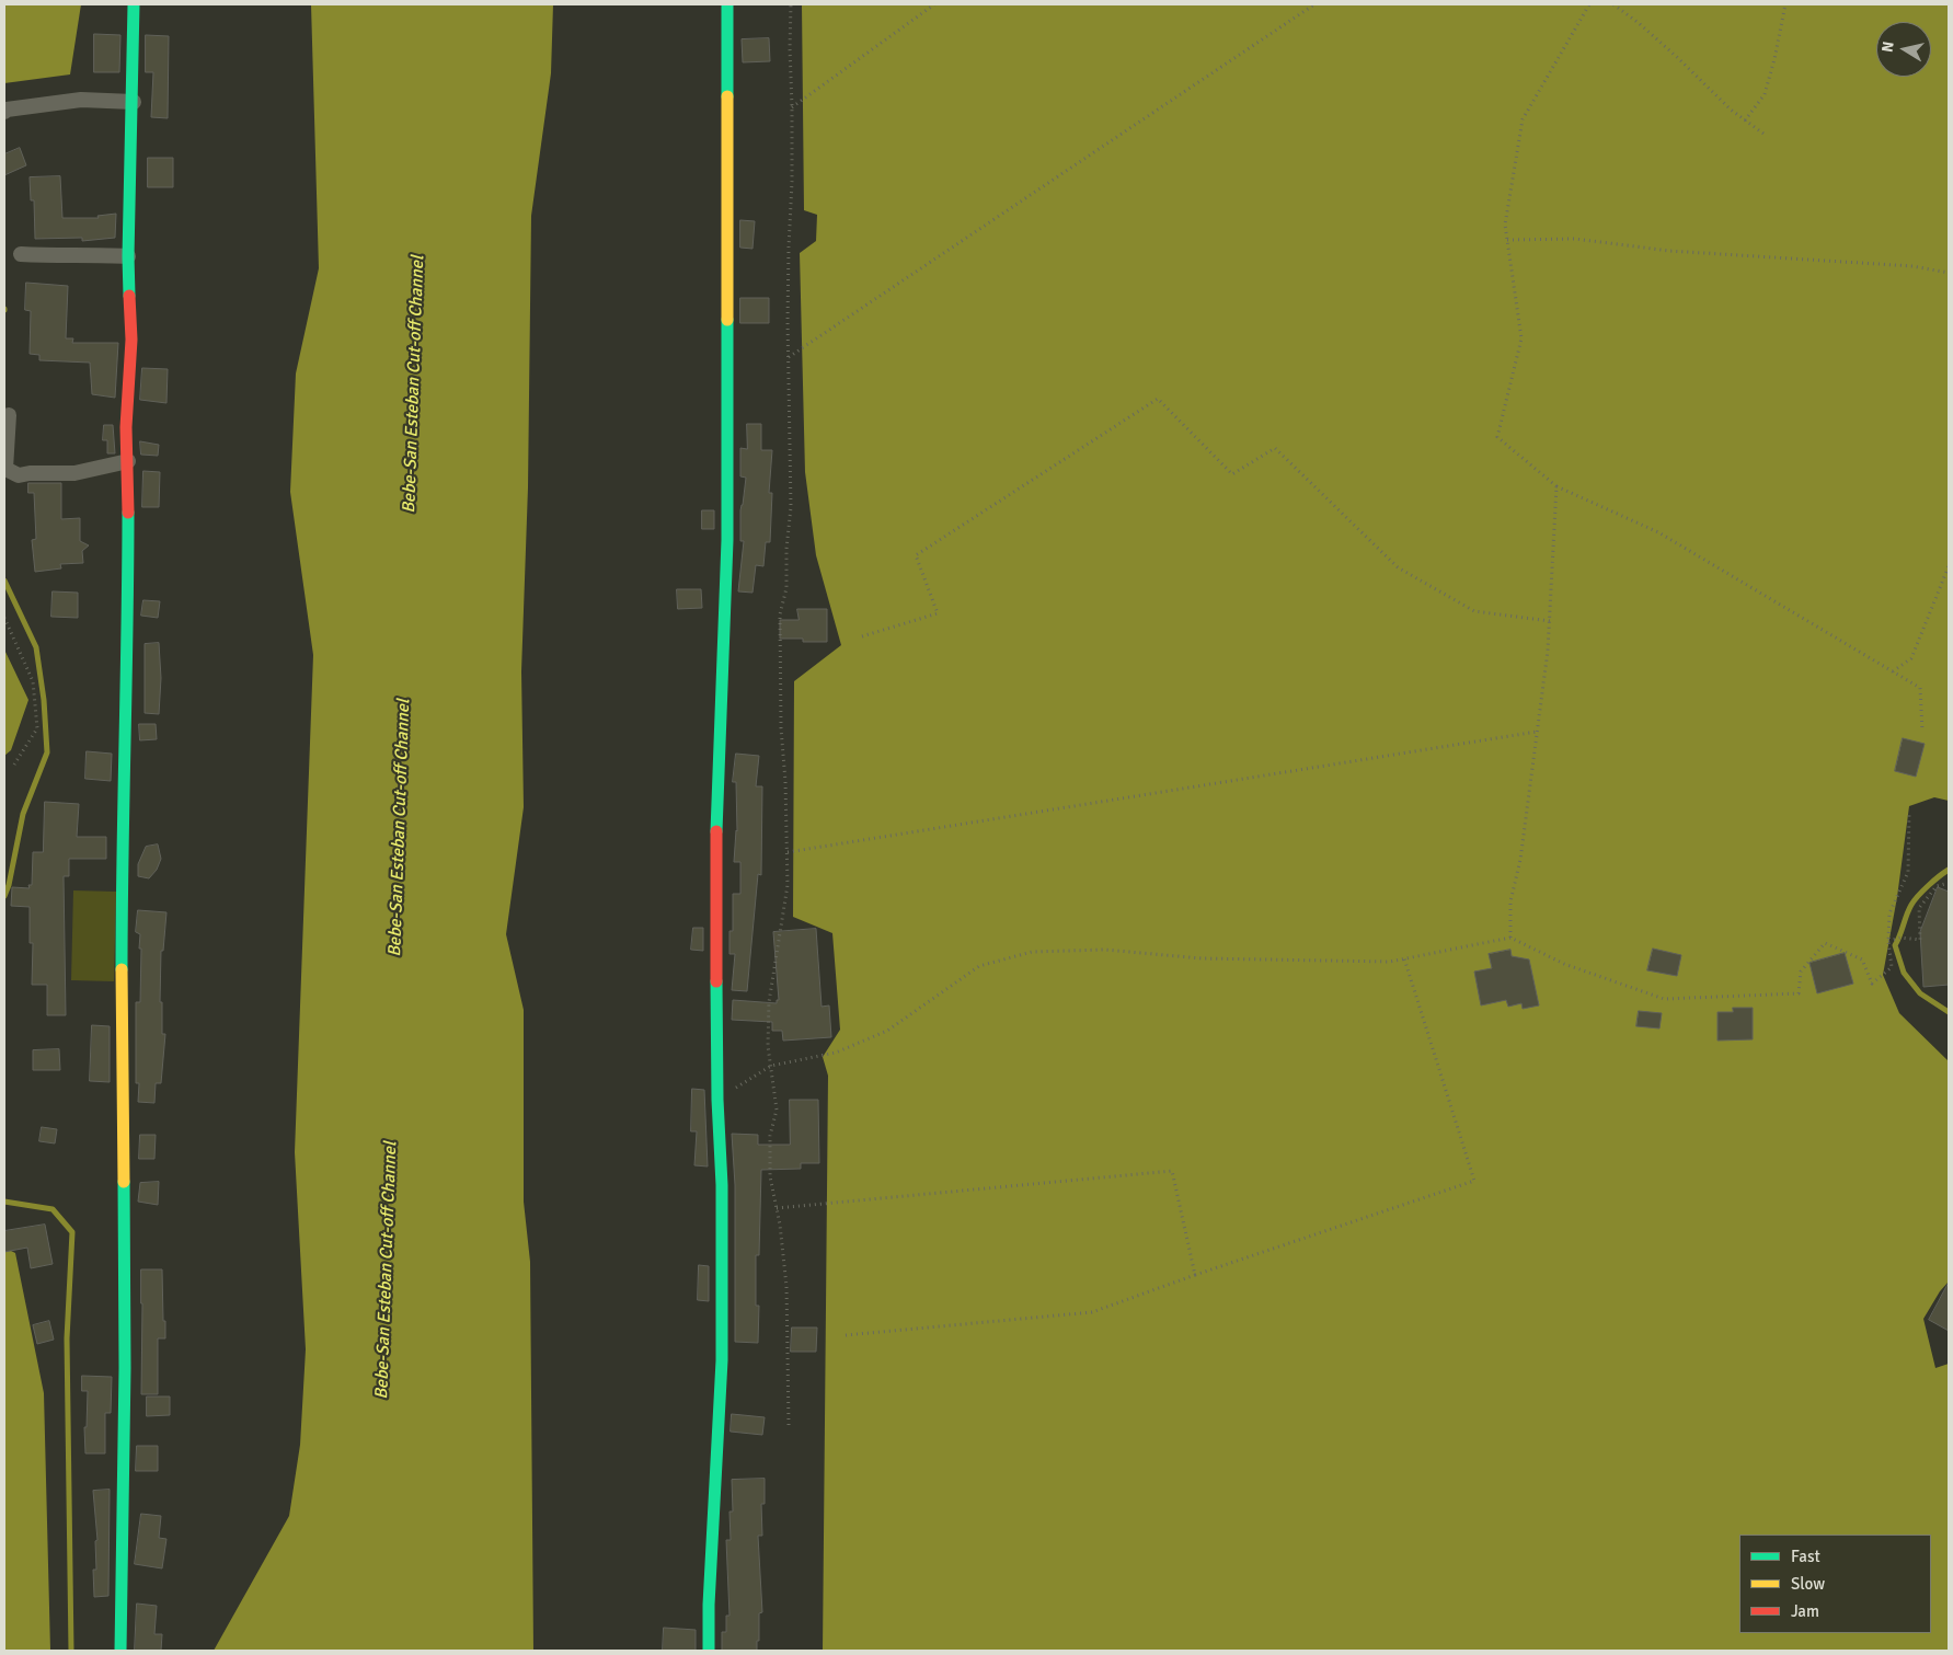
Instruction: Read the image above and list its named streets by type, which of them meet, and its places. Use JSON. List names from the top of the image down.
{
  "water": ["Bebe-San Esteban Cut-off Channel"],
  "legend": ["Fast", "Slow", "Jam"],
  "north": "left"
}
